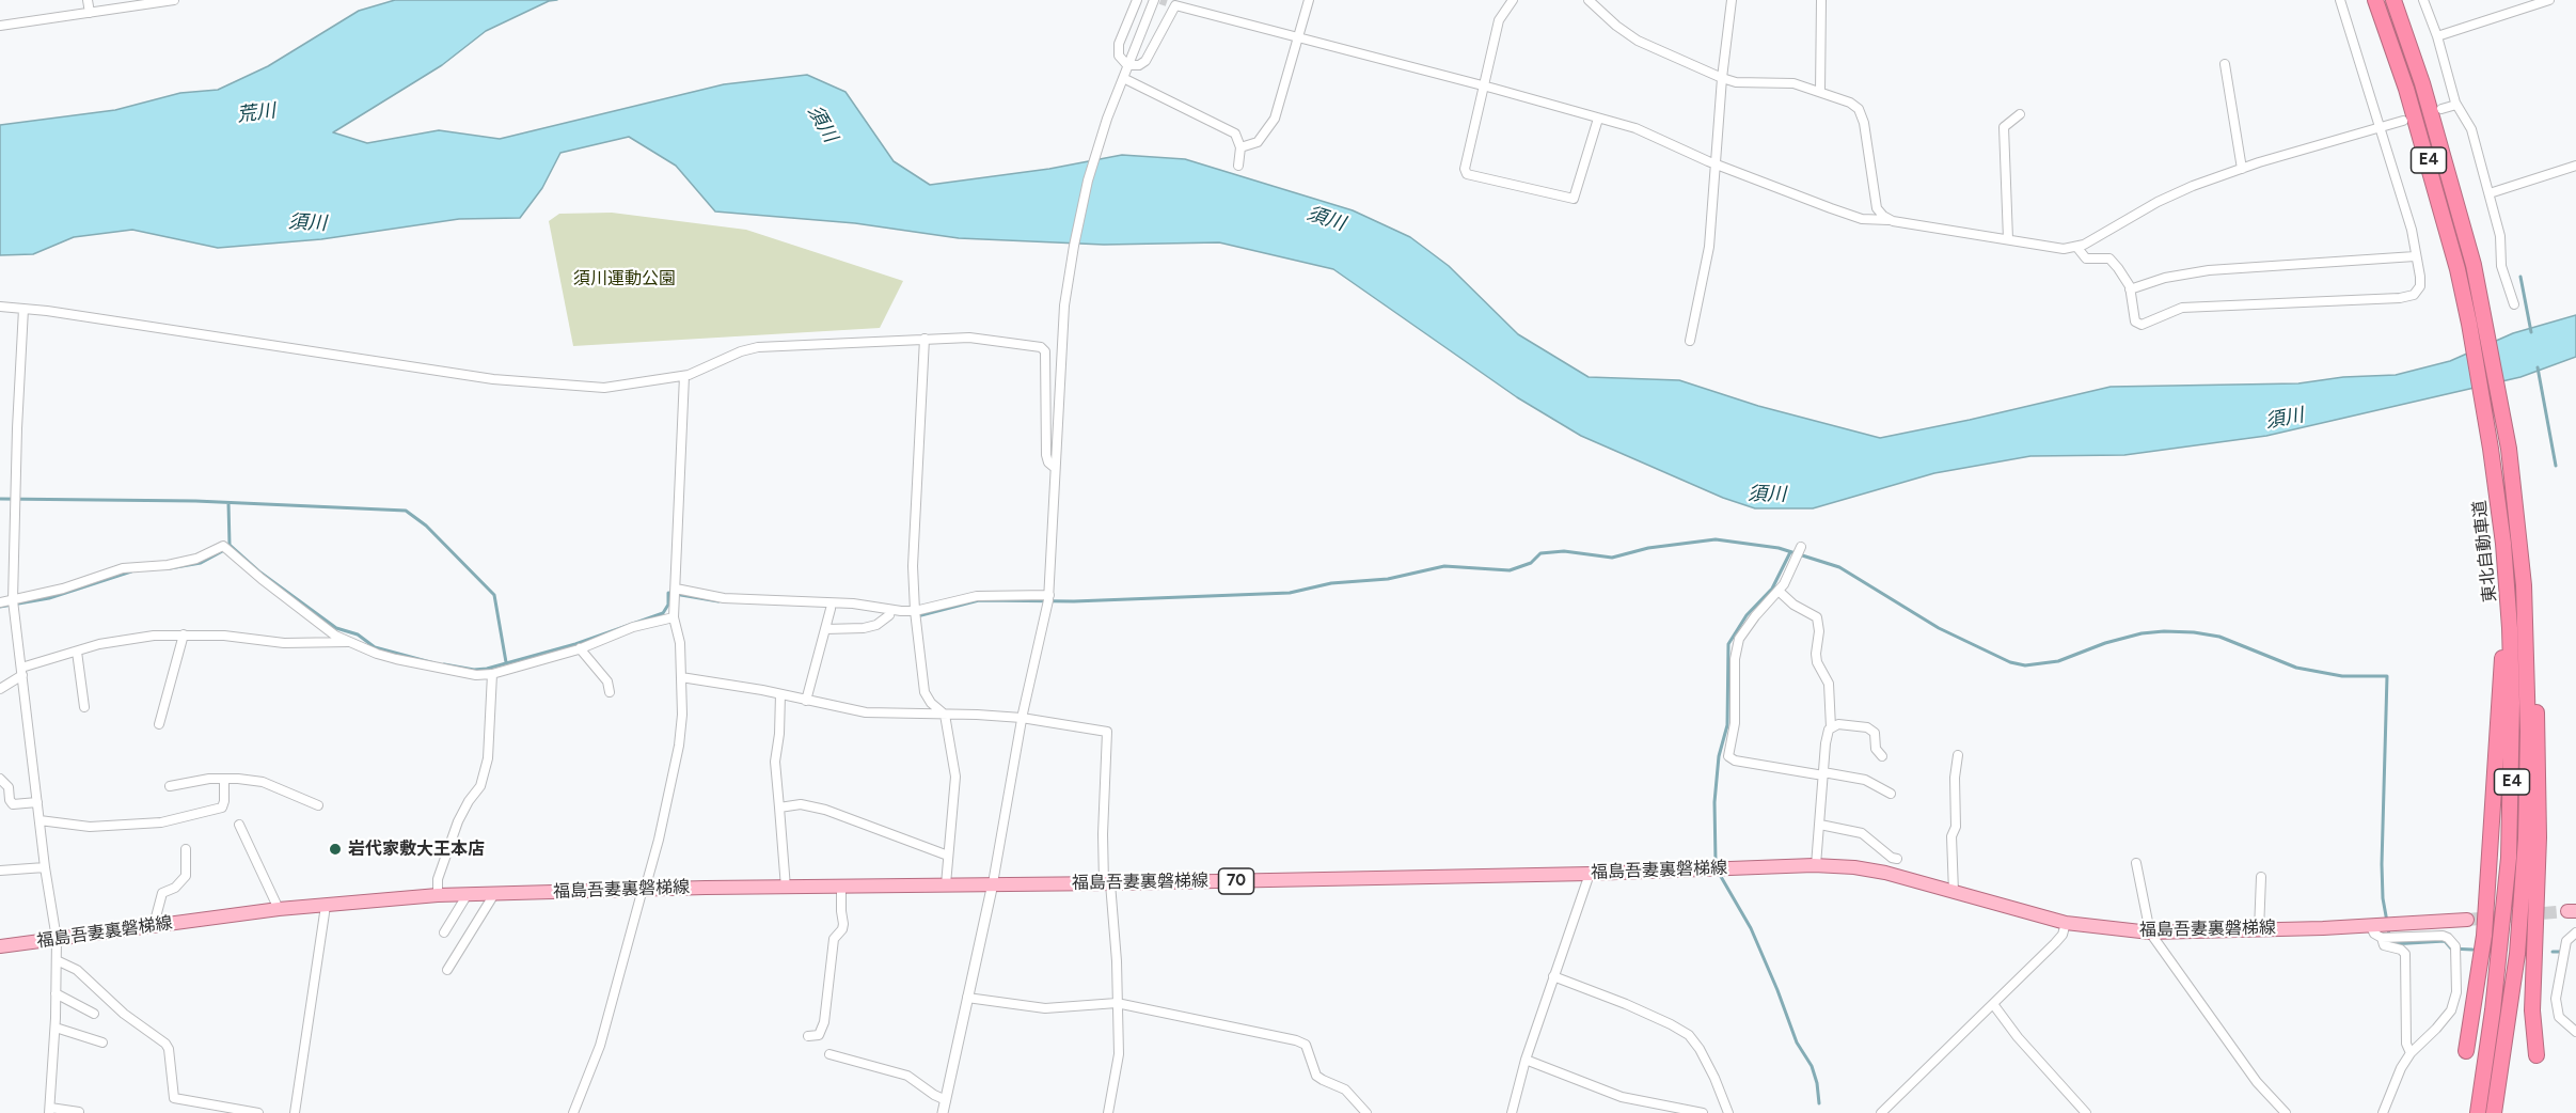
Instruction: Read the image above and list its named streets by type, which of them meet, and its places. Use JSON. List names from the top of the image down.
{
  "streets": {
    "highway": ["E4", "東北自動車道"],
    "main road": ["福島吾妻裏磐梯線", "70"]
  },
  "water": ["荒川", "須川"],
  "parks": ["須川運動公園"],
  "places": ["岩代家敷大王本店"]
}
